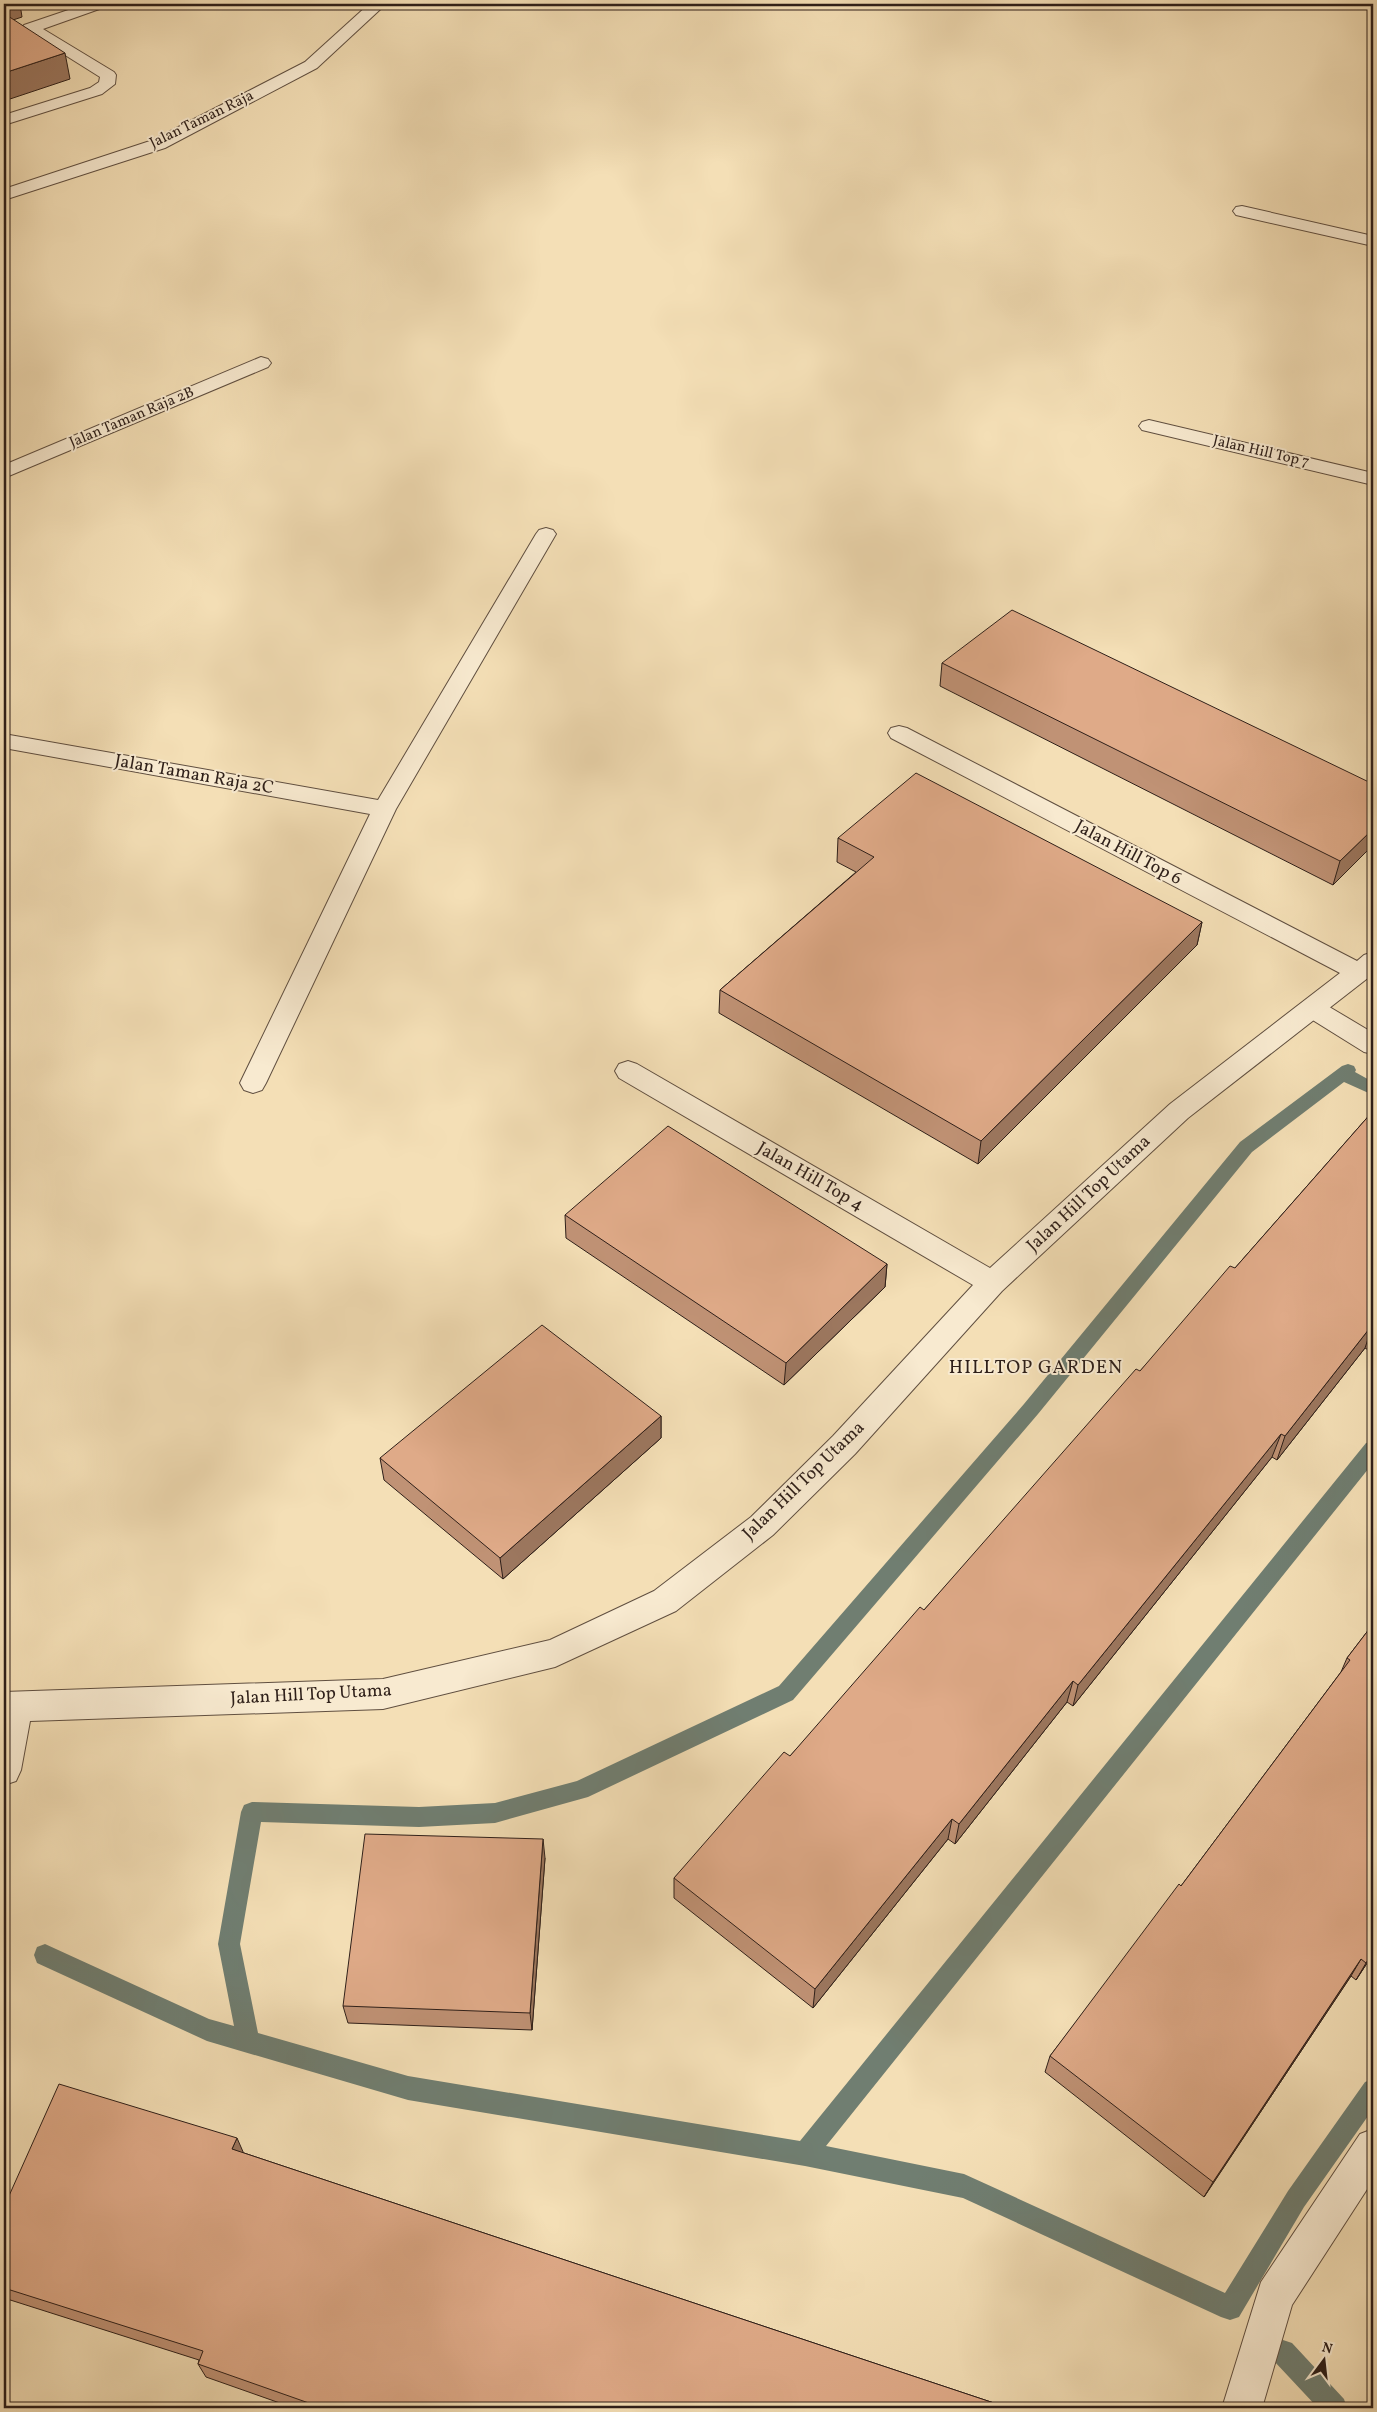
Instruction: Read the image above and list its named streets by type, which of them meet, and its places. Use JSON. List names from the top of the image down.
{
  "streets": {
    "street": [
      "Jalan Taman Raja",
      "Jalan Taman Raja 2B",
      "Jalan Hill Top 7",
      "Jalan Taman Raja 2C",
      "Jalan Hill Top 6",
      "Jalan Hill Top 4",
      "Jalan Hill Top Utama"
    ]
  },
  "crossings": [
    ["Jalan Hill Top 6", "Jalan Hill Top Utama"],
    ["Jalan Hill Top 4", "Jalan Hill Top Utama"]
  ],
  "districts": ["HILLTOP GARDEN"],
  "north": "top"
}
